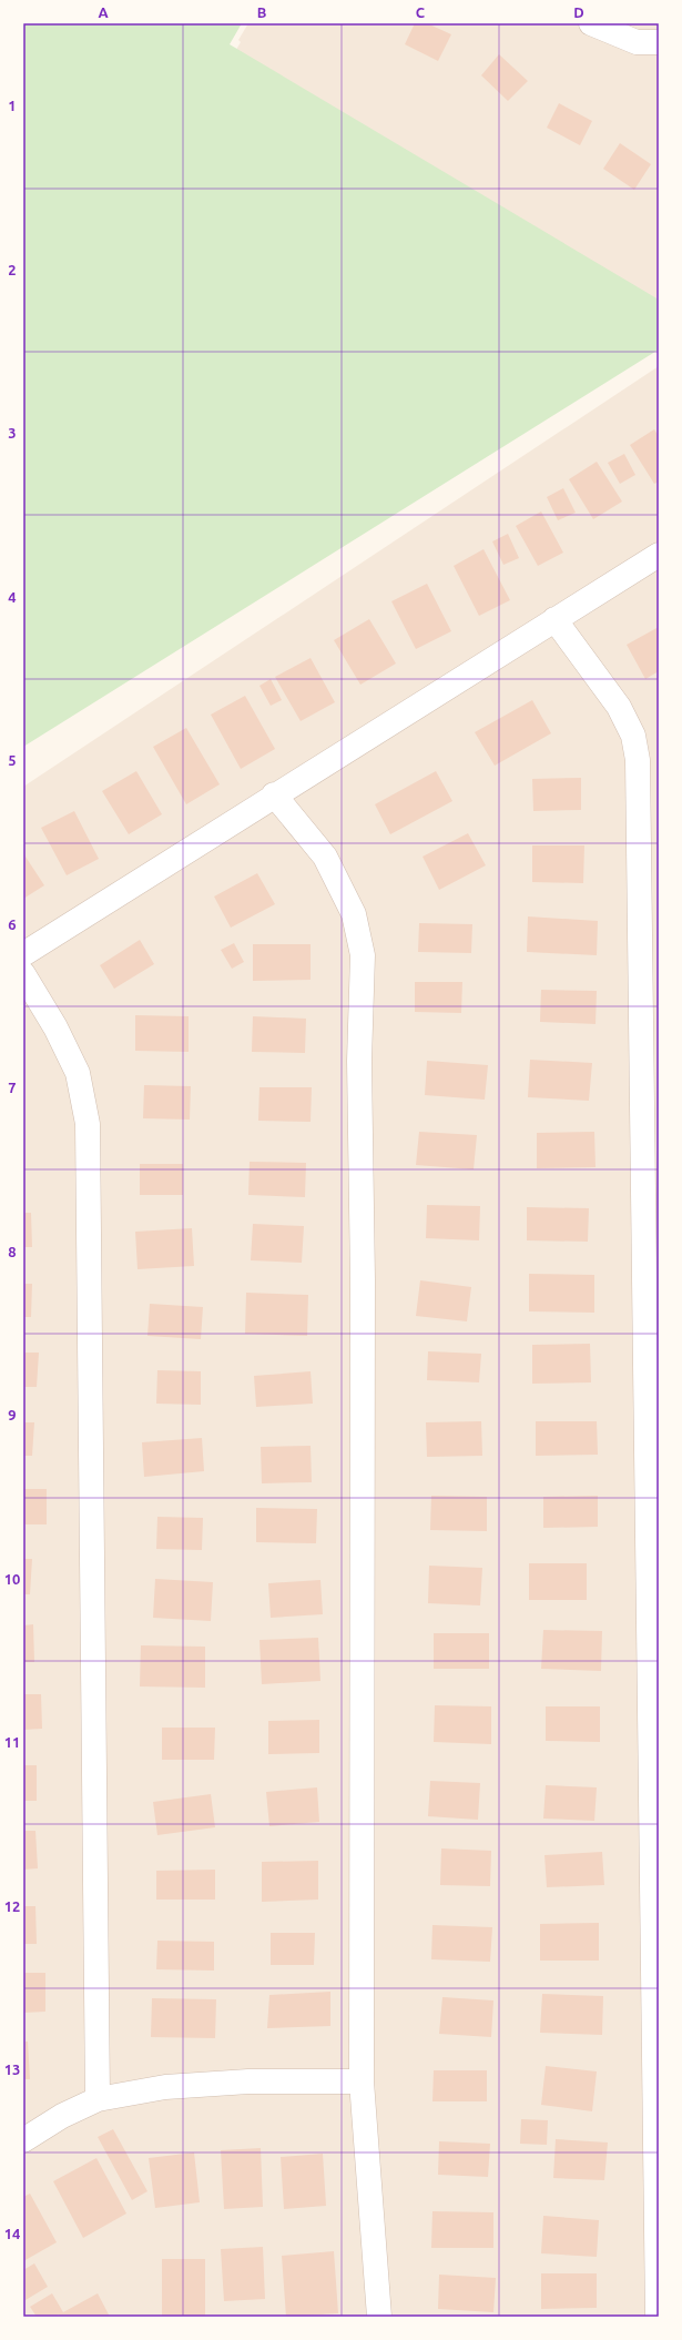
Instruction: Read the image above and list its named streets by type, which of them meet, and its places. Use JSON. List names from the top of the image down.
{
  "grid": {
    "columns": [
      "A",
      "B",
      "C",
      "D"
    ],
    "rows": [
      "1",
      "2",
      "3",
      "4",
      "5",
      "6",
      "7",
      "8",
      "9",
      "10",
      "11",
      "12",
      "13",
      "14"
    ]
  }
}
